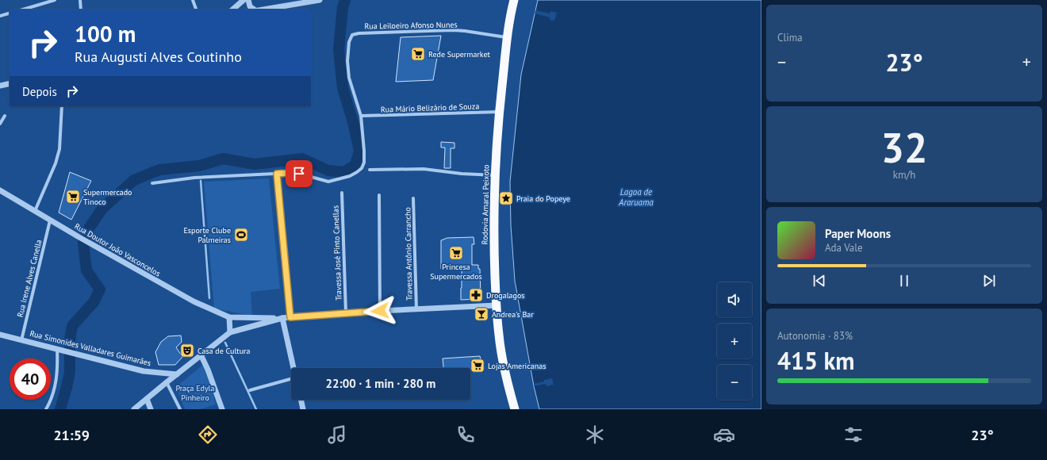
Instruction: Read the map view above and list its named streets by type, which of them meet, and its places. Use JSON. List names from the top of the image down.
{
  "streets": {
    "highway": ["Rodovia Amaral Peixoto"],
    "street": [
      "Rua Leiloeiro Afonso Nunes",
      "Rua Mário Belizário de Souza",
      "Rua Doutor João Vasconcelos",
      "Travessa José Pinto Canellas",
      "Travessa Antônio Carrancho",
      "Rua Irene Alves Canella",
      "Rua Simonides Valladares Guimarães"
    ]
  },
  "crossings": [
    ["Rua Leiloeiro Afonso Nunes", "Rua Mário Belizário de Souza"],
    ["Rua Leiloeiro Afonso Nunes", "Rodovia Amaral Peixoto"],
    ["Rua Mário Belizário de Souza", "Rodovia Amaral Peixoto"],
    ["Rua Doutor João Vasconcelos", "Rua Irene Alves Canella"],
    ["Rua Irene Alves Canella", "Rua Simonides Valladares Guimarães"]
  ],
  "water": ["Lagoa de Araruama"],
  "parks": ["Praça Edyla Pinheiro"],
  "places": {
    "supermarket": [
      "Rede Supermarket",
      "Supermercado Tinoco",
      "Princesa Supermercados",
      "Lojas Americanas"
    ],
    "place": ["Praia do Popeye"],
    "sports": ["Esporte Clube Palmeiras"],
    "pharmacy": ["Drogalagos"],
    "bar": ["Andrea's Bar"],
    "theatre": ["Casa de Cultura"]
  },
  "page": {
    "tile": [
      "Clima",
      ["32", "km/h"],
      ["Autonomia · 83%", "415 km"]
    ],
    "turn": ["100 m", "Rua Augusti Alves Coutinho"],
    "heat": ["−", "23°", "+"],
    "then": "Depois",
    "song": ["Paper Moons", "Ada Vale"],
    "map_buttons": ["+", "−"],
    "limit": "40",
    "trip": "22:00 · 1 min · 280 m",
    "tabs": ["21:59", "23°"]
  }
}
